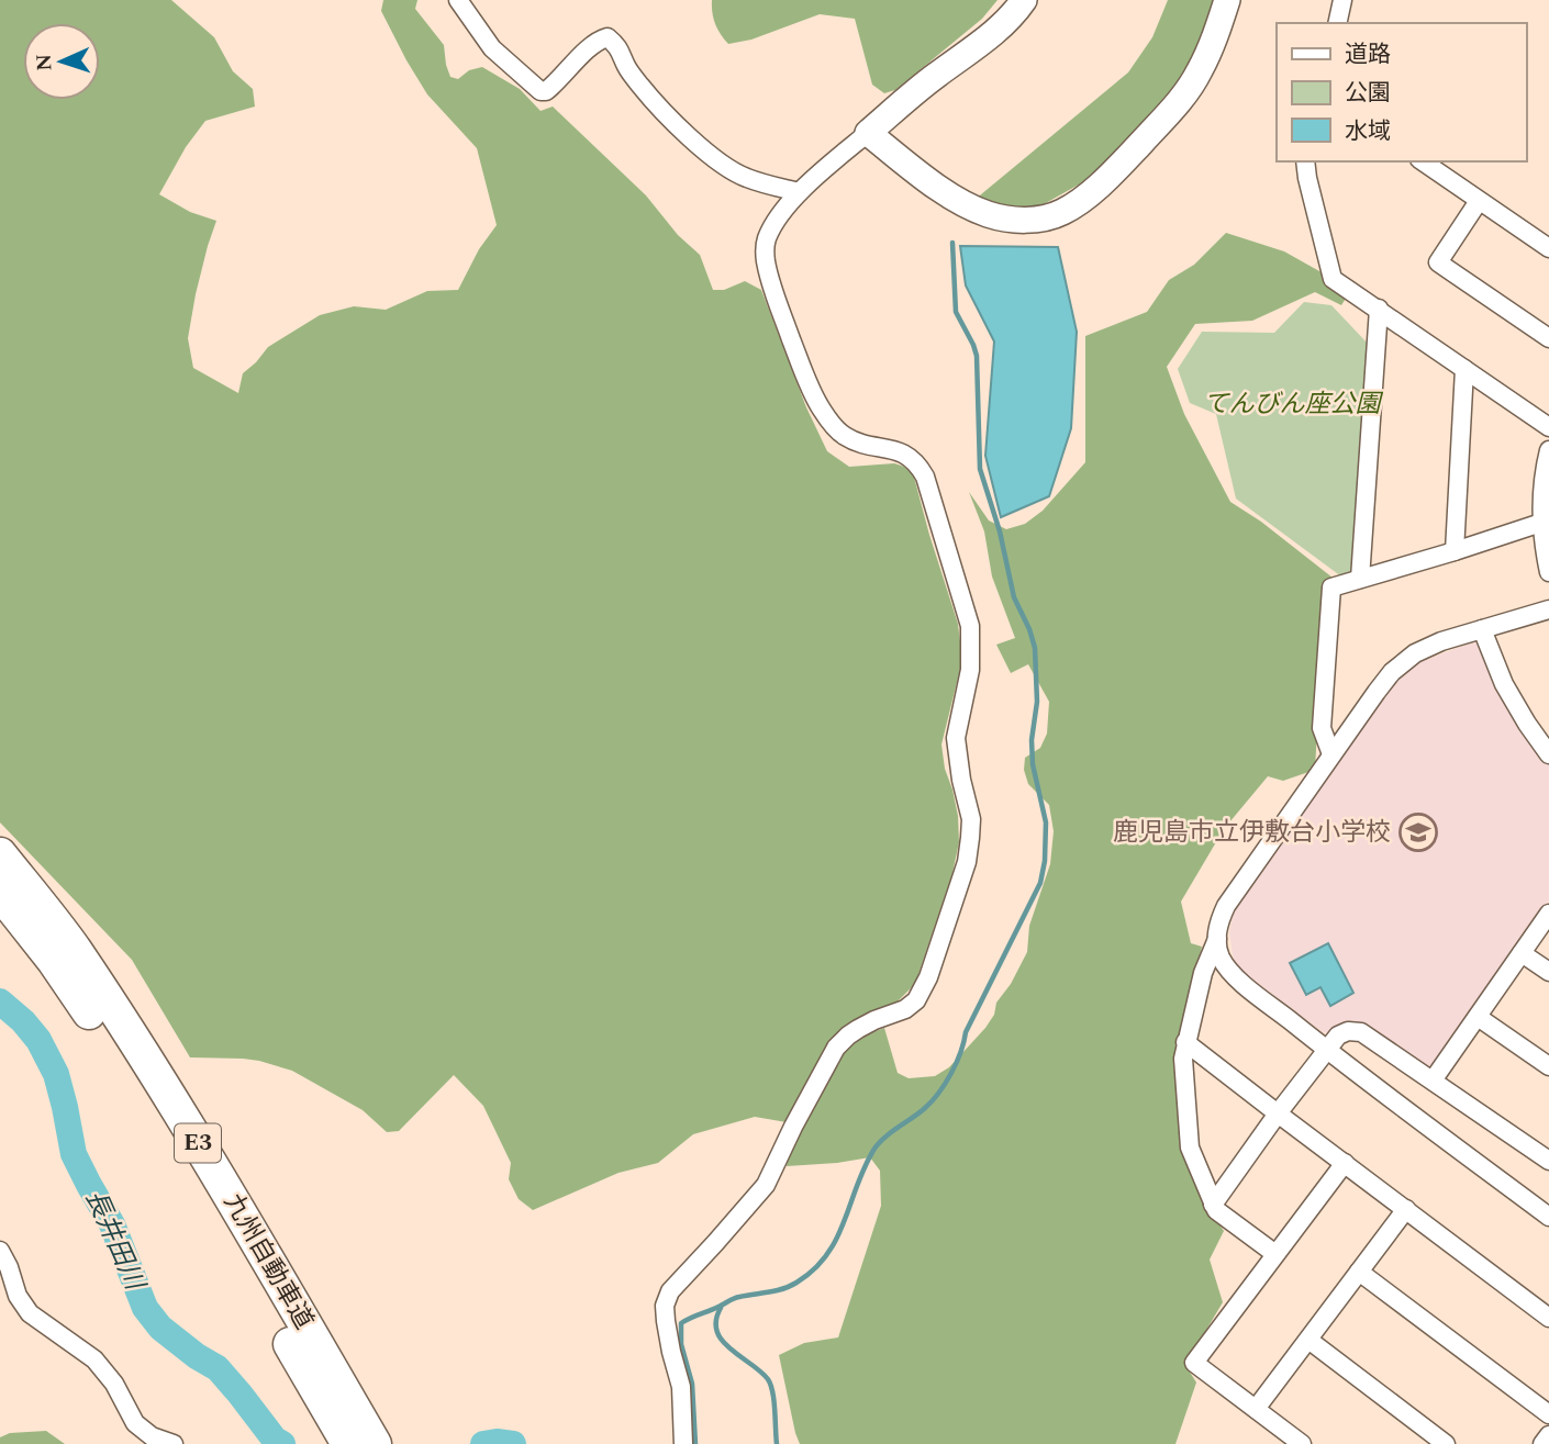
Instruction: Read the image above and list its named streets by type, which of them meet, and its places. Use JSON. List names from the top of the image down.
{
  "streets": {
    "highway": ["E3", "九州自動車道"]
  },
  "water": ["長井田川"],
  "parks": ["てんびん座公園"],
  "places": {
    "school or university": ["鹿児島市立伊敷台小学校"]
  },
  "legend": ["道路", "公園", "水域"],
  "north": "left"
}
